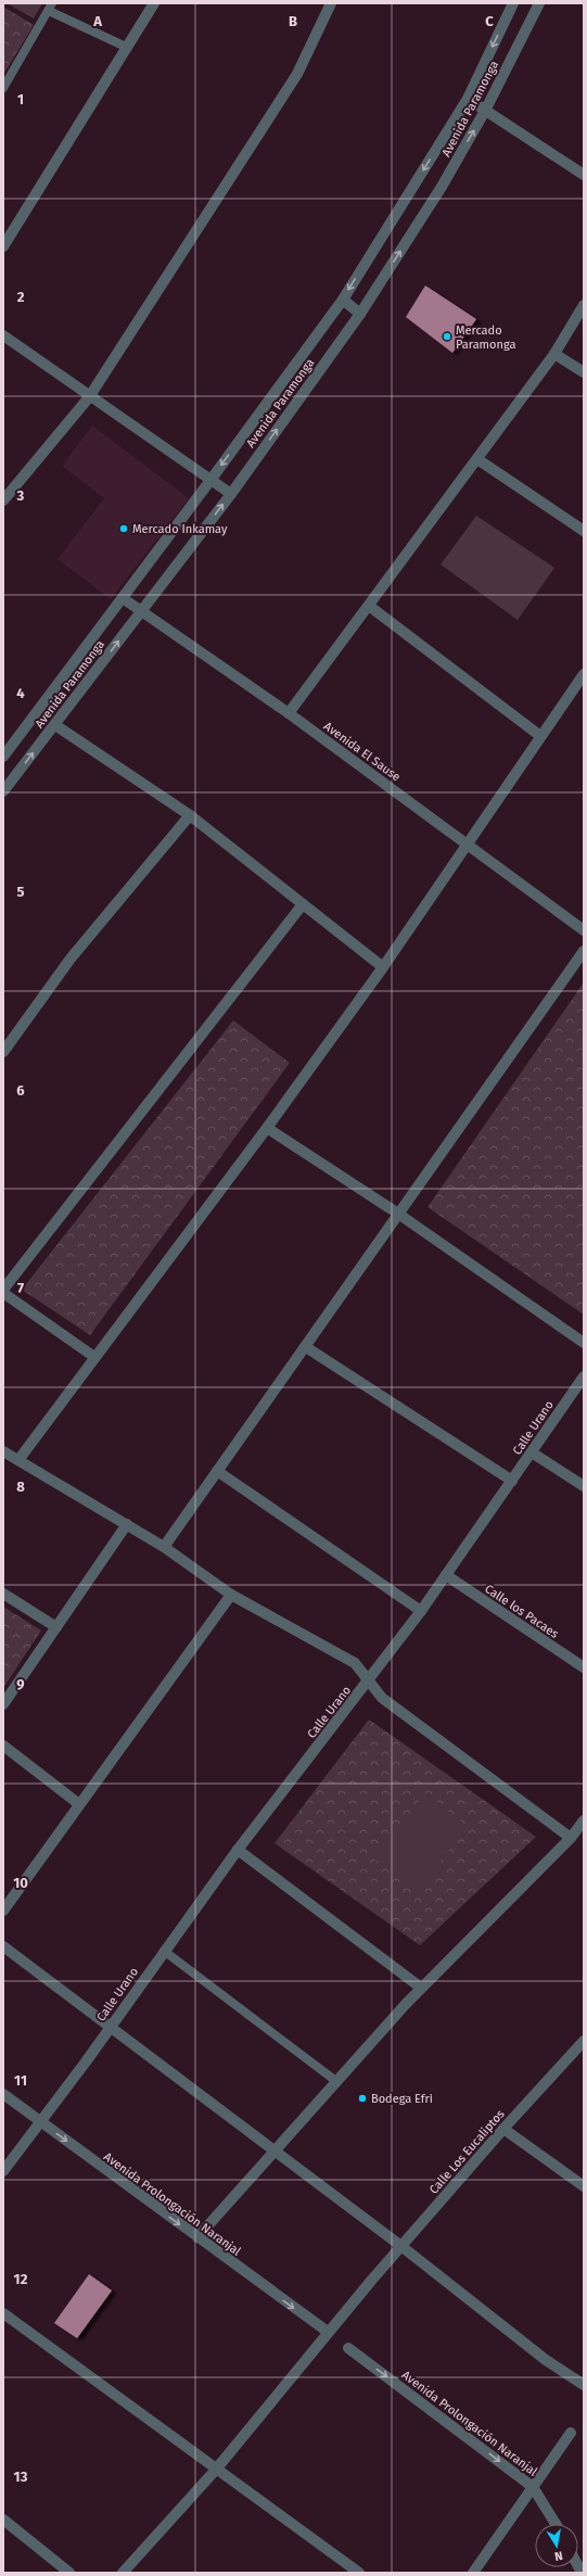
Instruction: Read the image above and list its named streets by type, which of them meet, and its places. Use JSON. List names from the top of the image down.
{
  "streets": {
    "street": [
      "Avenida Paramonga",
      "Avenida El Sause",
      "Calle Urano",
      "Calle los Pacaes",
      "Calle Los Eucaliptos",
      "Avenida Prolongación Naranjal"
    ]
  },
  "crossings": [
    ["Avenida Paramonga", "Avenida El Sause"],
    ["Calle Urano", "Calle los Pacaes"],
    ["Calle Urano", "Avenida Prolongación Naranjal"],
    ["Calle Los Eucaliptos", "Avenida Prolongación Naranjal"]
  ],
  "one_way": ["Avenida Prolongación Naranjal"],
  "places": ["Mercado Paramonga", "Mercado Inkamay", "Bodega Efri"],
  "north": "bottom",
  "grid": {
    "columns": ["A", "B", "C"],
    "rows": [
      "1",
      "2",
      "3",
      "4",
      "5",
      "6",
      "7",
      "8",
      "9",
      "10",
      "11",
      "12",
      "13"
    ]
  }
}
